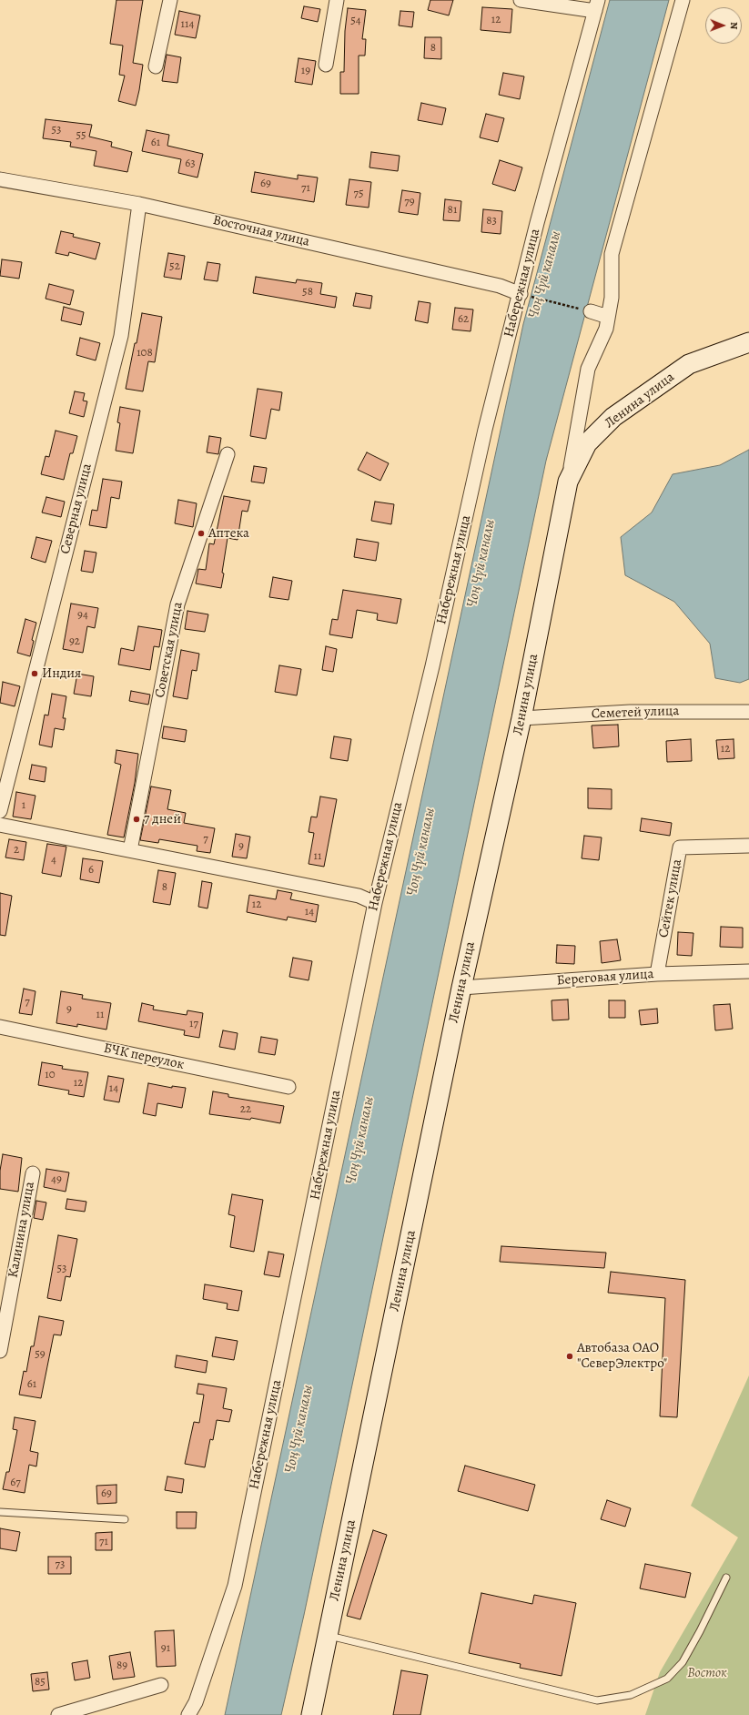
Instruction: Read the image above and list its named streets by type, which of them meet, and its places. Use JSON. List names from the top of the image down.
{
  "streets": {
    "street": [
      "Восточная улица",
      "Набережная улица",
      "Ленина улица",
      "Северная улица",
      "Советская улица",
      "Семетей улица",
      "Сейтек улица",
      "Береговая улица",
      "БЧК переулок",
      "Калинина улица"
    ]
  },
  "crossings": [
    ["Восточная улица", "Набережная улица"],
    ["Восточная улица", "Северная улица"],
    ["Ленина улица", "Семетей улица"],
    ["Ленина улица", "Береговая улица"],
    ["Сейтек улица", "Береговая улица"]
  ],
  "water": ["Чоң Чүй каналы"],
  "parks": ["Восток"],
  "places": [
    "Аптека",
    "Индия",
    "7 дней",
    "Автобаза ОАО \"СеверЭлектро\""
  ],
  "house_numbers": [
    "12",
    "54",
    "114",
    "8",
    "19",
    "53",
    "55",
    "61",
    "63",
    "69",
    "71",
    "75",
    "79",
    "81",
    "83",
    "52",
    "58",
    "62",
    "108",
    "94",
    "92",
    "12",
    "1",
    "7",
    "9",
    "2",
    "11",
    "4",
    "6",
    "8",
    "12",
    "14",
    "7",
    "9",
    "11",
    "17",
    "10",
    "12",
    "14",
    "22",
    "49",
    "53",
    "59",
    "61",
    "67",
    "69",
    "71",
    "73",
    "91",
    "89",
    "85"
  ],
  "north": "right"
}
